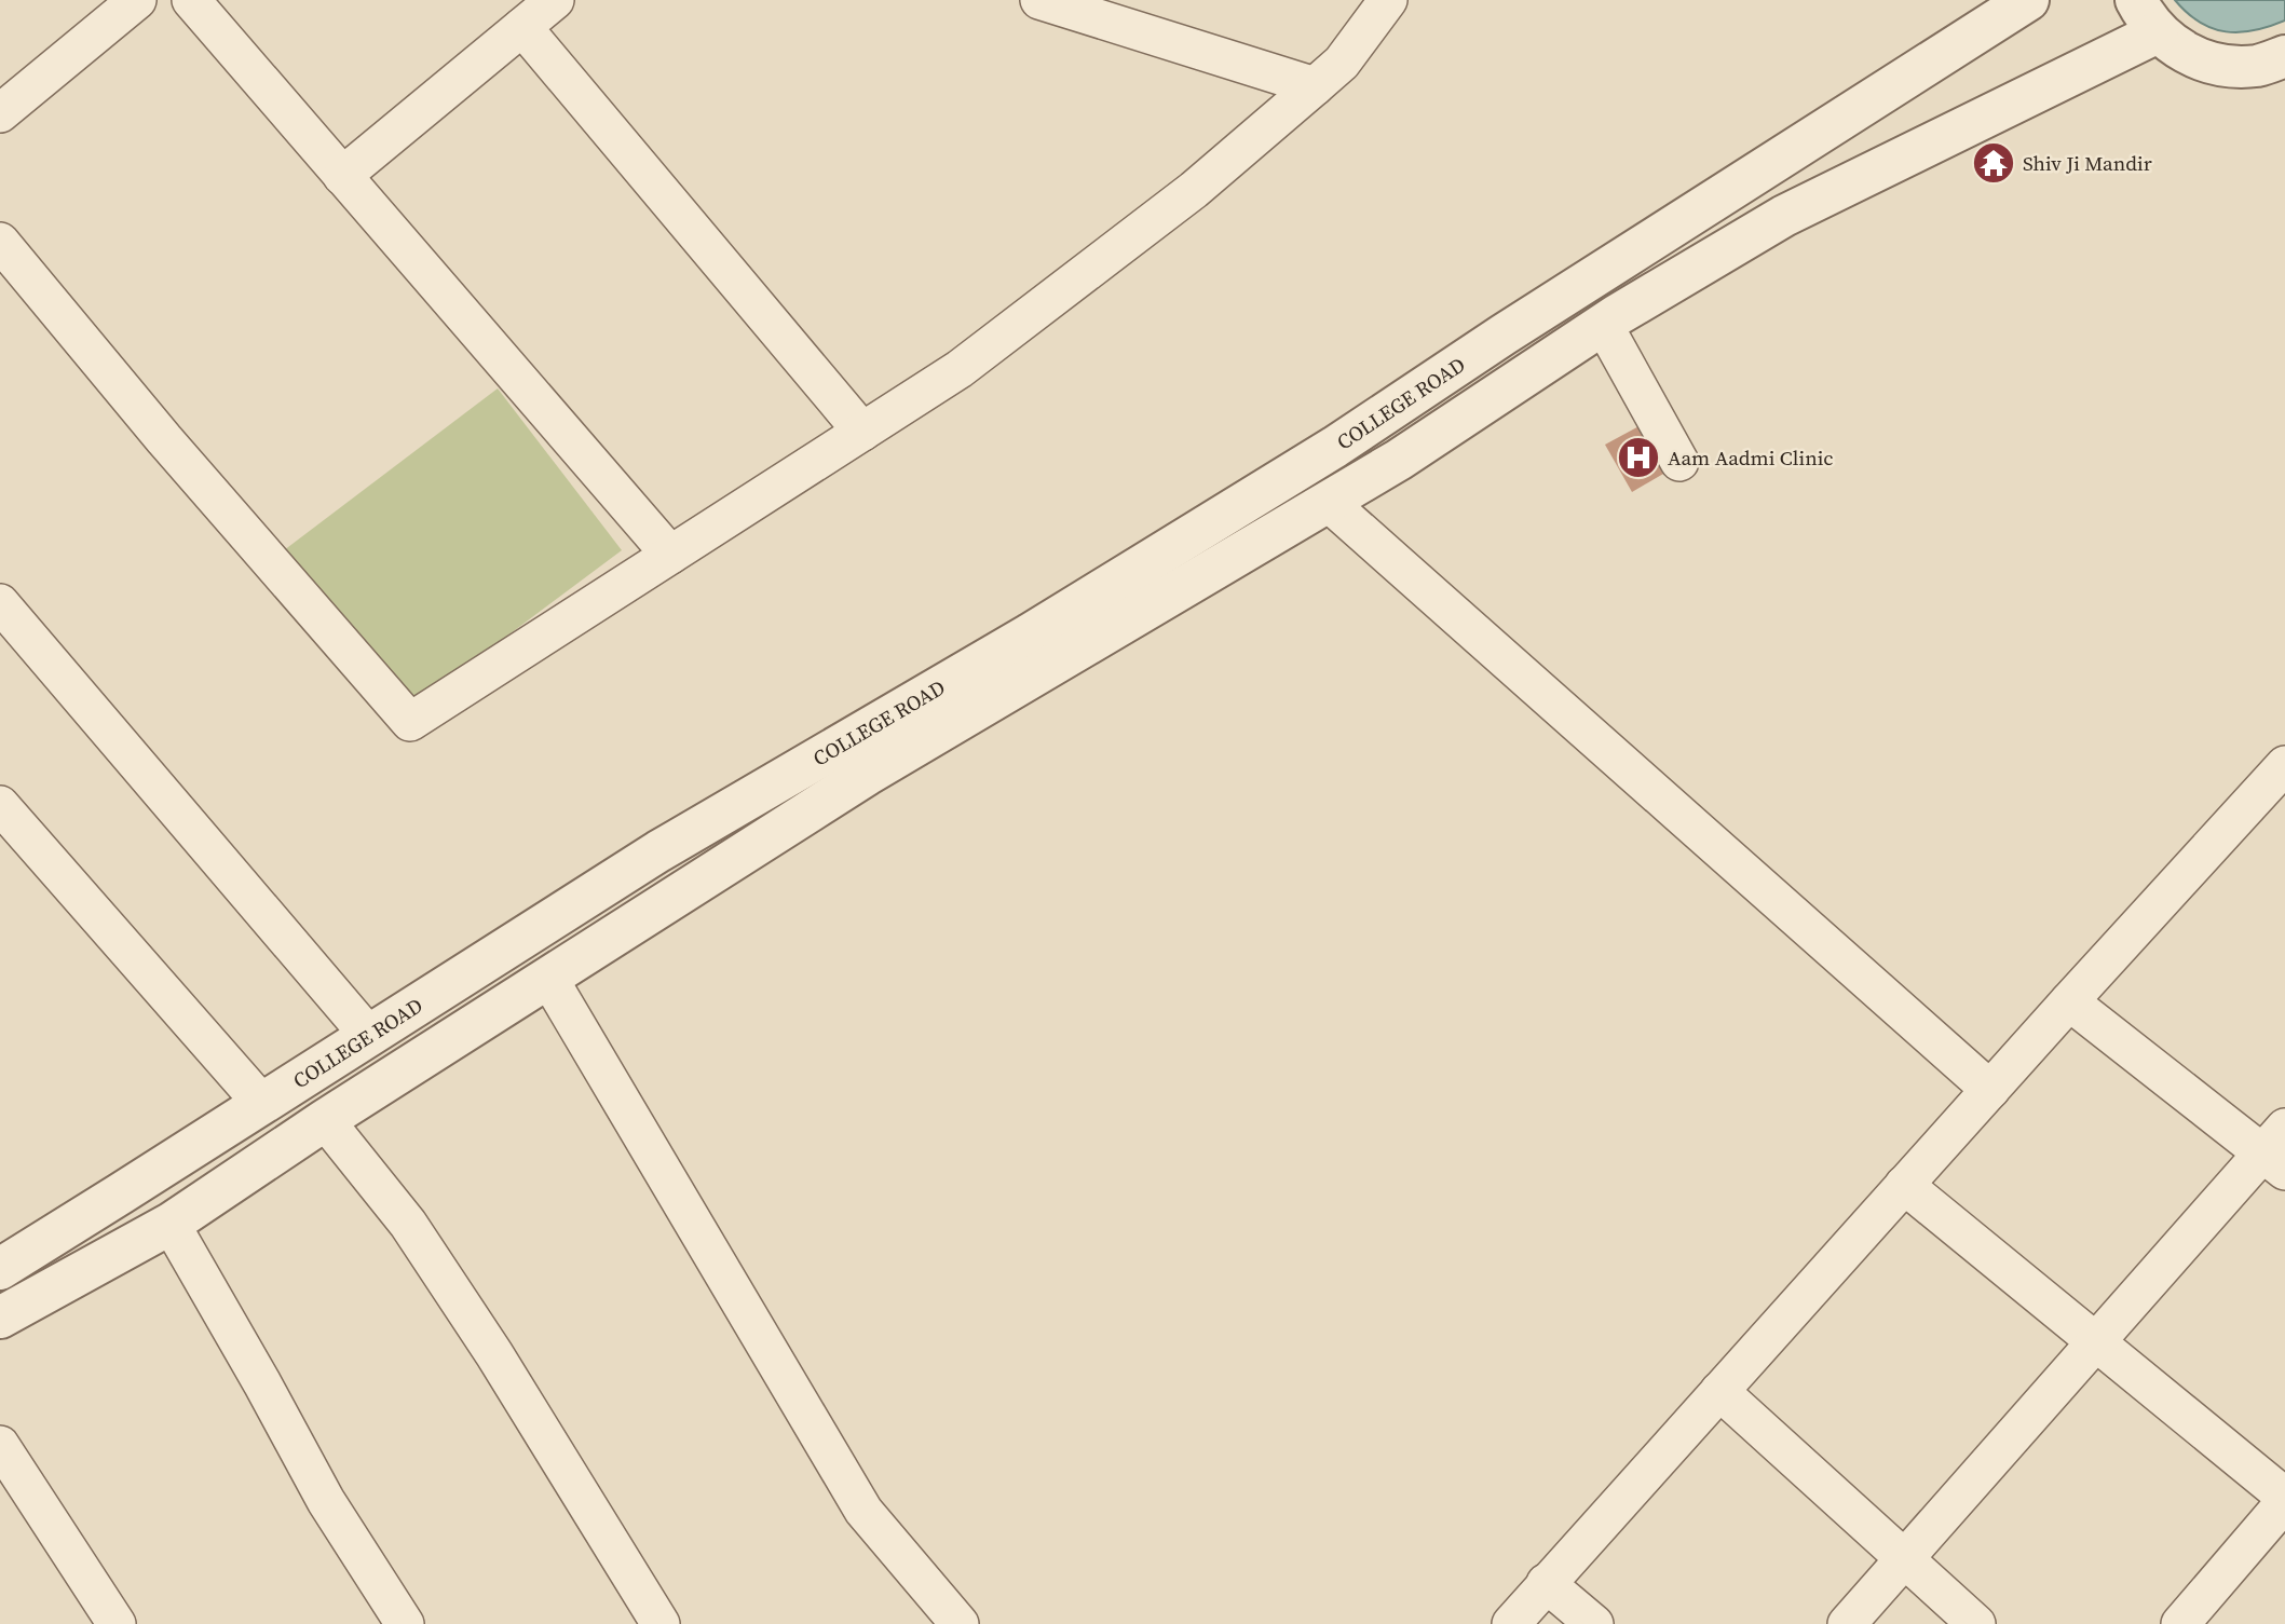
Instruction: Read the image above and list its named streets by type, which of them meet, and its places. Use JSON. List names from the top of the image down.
{
  "streets": {
    "street": ["COLLEGE ROAD"]
  },
  "places": {
    "temple": ["Shiv Ji Mandir"],
    "hospital": ["Aam Aadmi Clinic"]
  }
}
